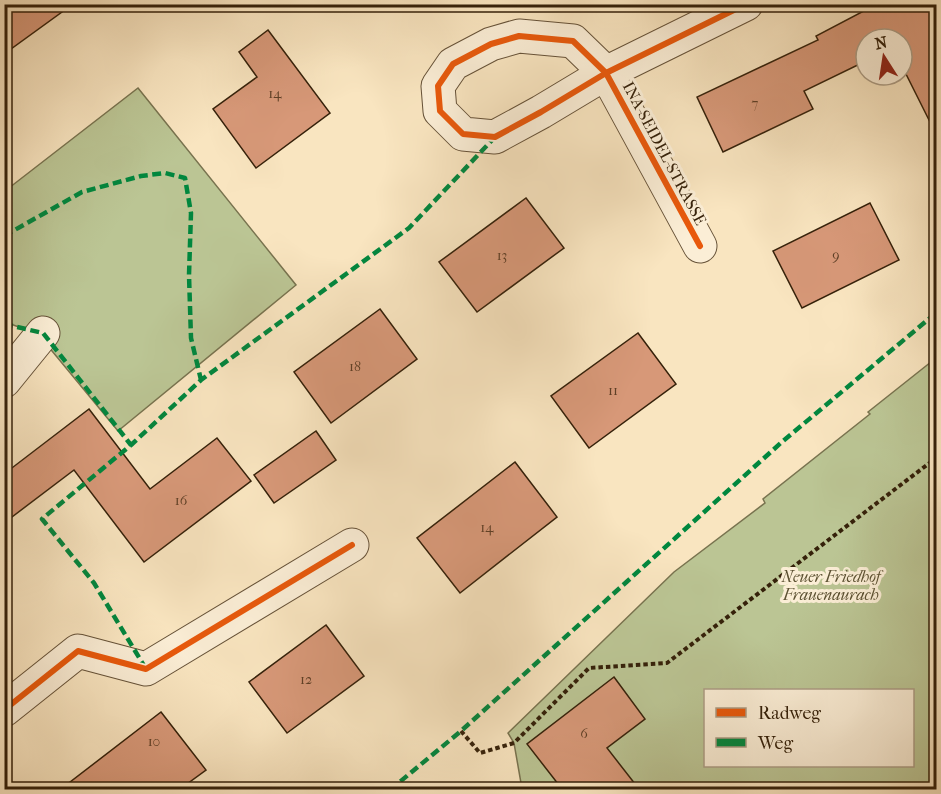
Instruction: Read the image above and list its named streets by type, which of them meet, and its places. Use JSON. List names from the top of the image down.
{
  "streets": {
    "street": ["INA-SEIDEL-STRASSE"]
  },
  "parks": ["Neuer Friedhof Frauenaurach"],
  "house_numbers": [
    "14",
    "7",
    "13",
    "9",
    "18",
    "11",
    "16",
    "14",
    "12",
    "6",
    "10"
  ],
  "legend": ["Radweg", "Weg"],
  "north": "top"
}
